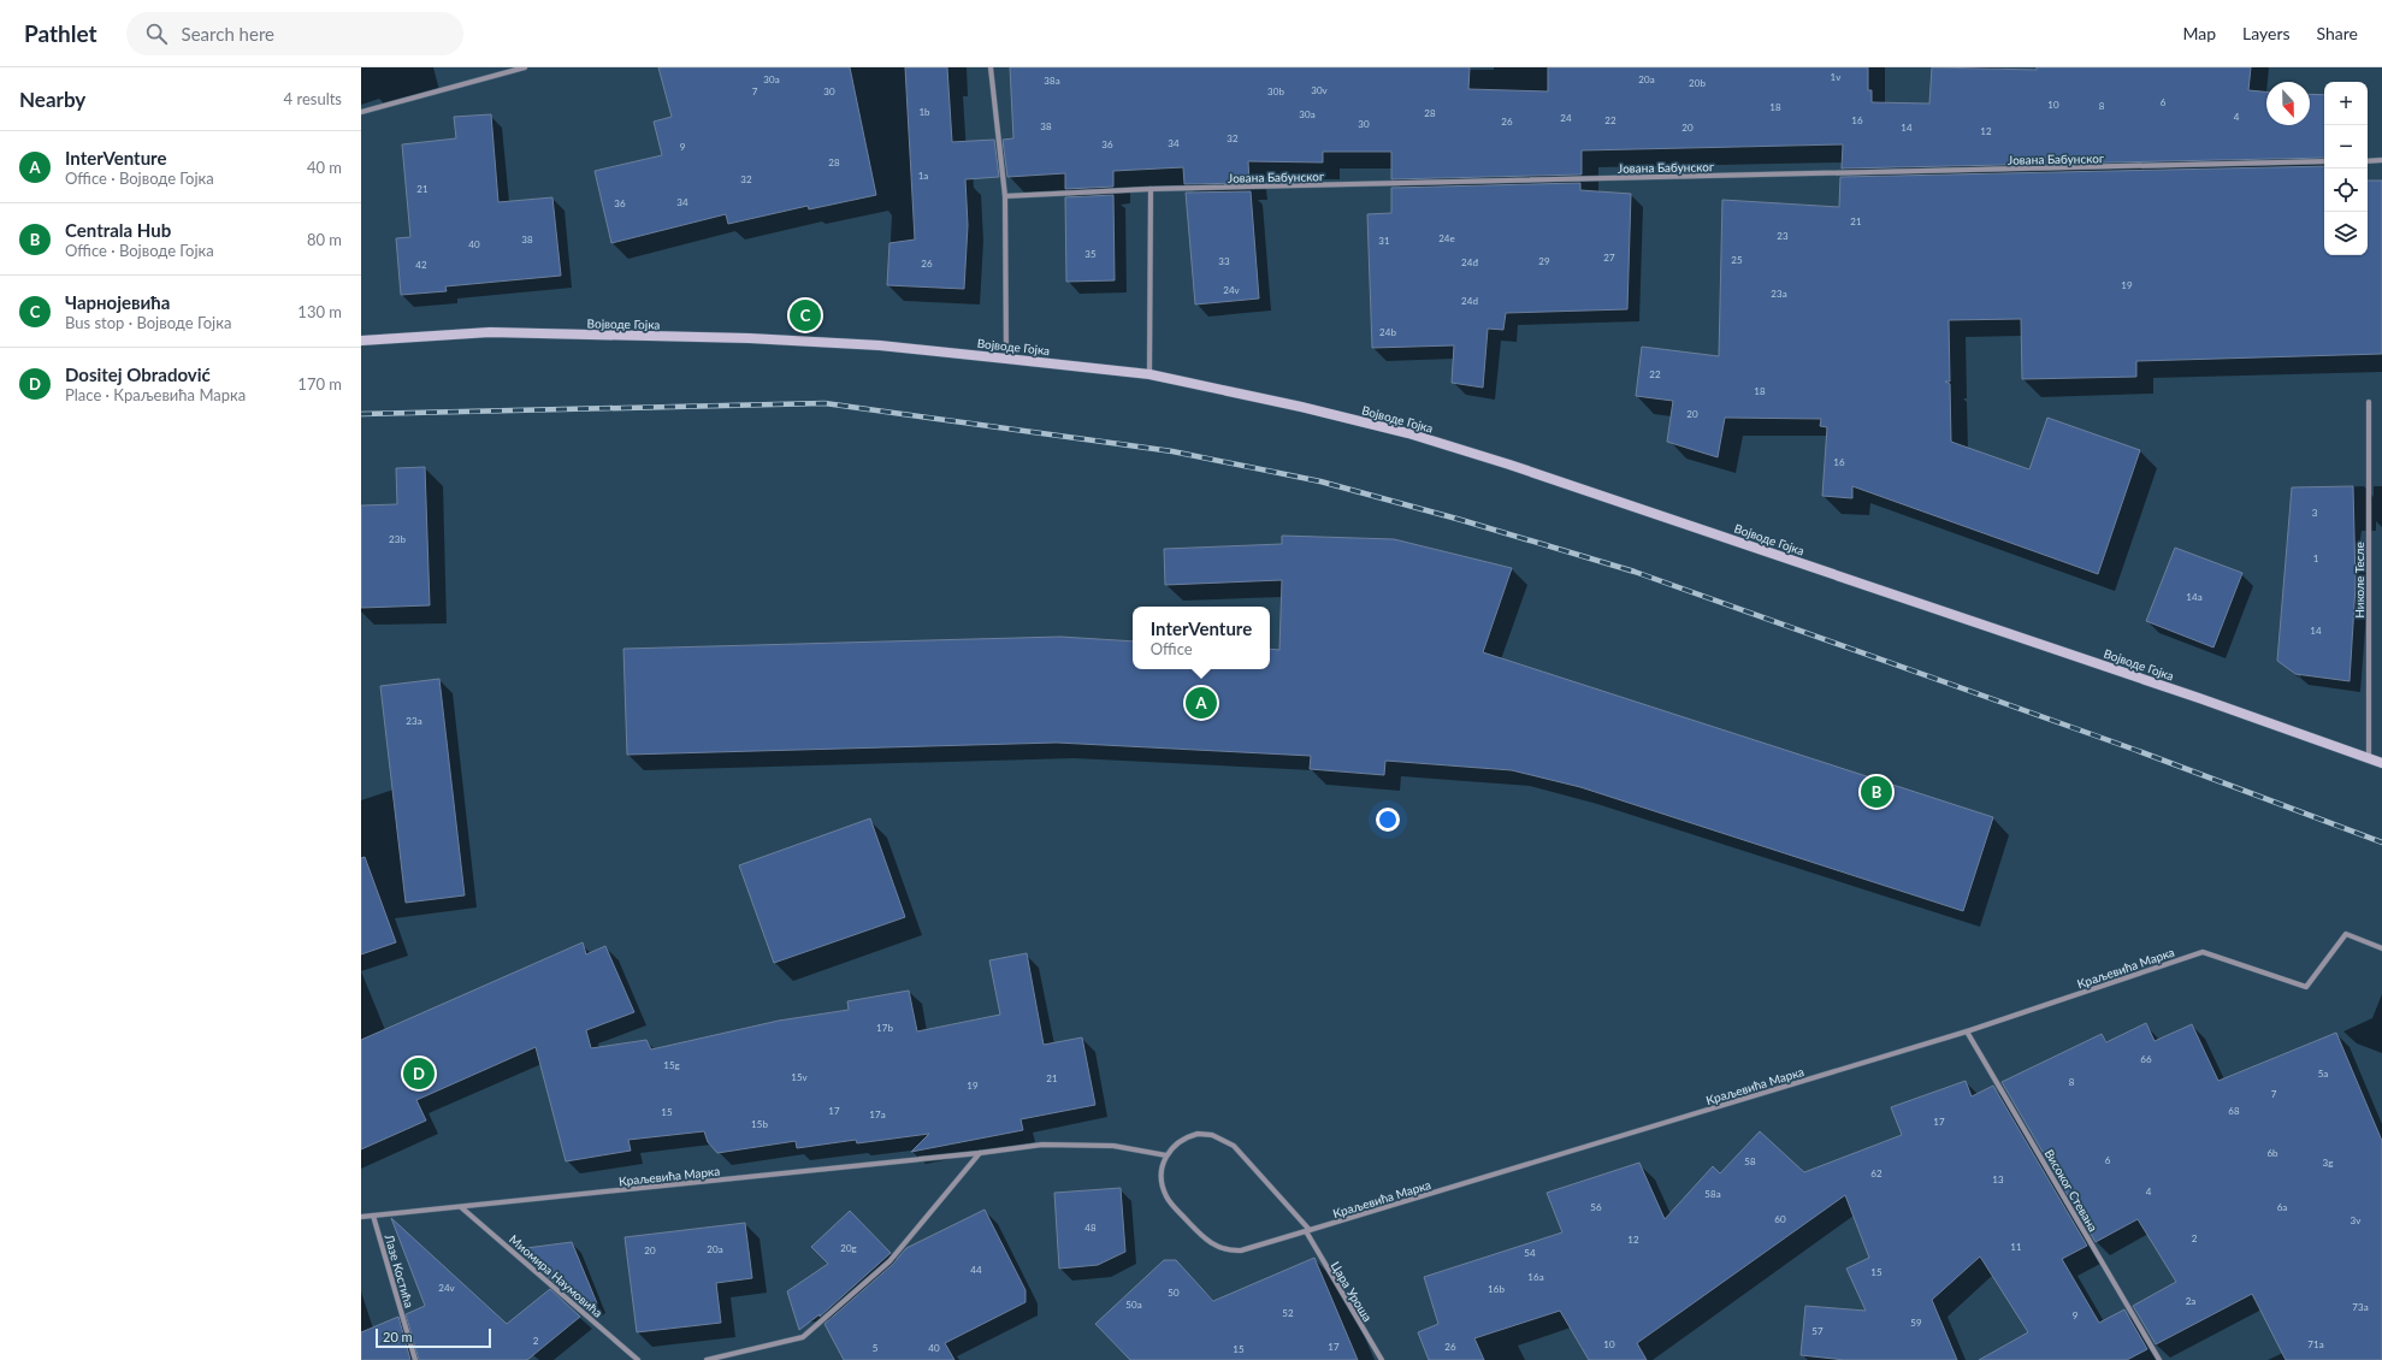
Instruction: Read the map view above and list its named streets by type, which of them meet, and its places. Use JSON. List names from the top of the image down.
{
  "streets": {
    "street": [
      "Јована Бабунског",
      "Војводе Гојка",
      "Николе Тесле",
      "Краљевића Марка",
      "Високог Стевана",
      "Лазе Костића",
      "Миомира Наумовића",
      "Цара Уроша"
    ]
  },
  "crossings": [
    ["Војводе Гојка", "Николе Тесле"],
    ["Краљевића Марка", "Високог Стевана"],
    ["Краљевића Марка", "Лазе Костића"],
    ["Краљевића Марка", "Миомира Наумовића"],
    ["Краљевића Марка", "Цара Уроша"]
  ],
  "house_numbers": [
    "1v",
    "30a",
    "20a",
    "38a",
    "20b",
    "30v",
    "7",
    "30",
    "30b",
    "6",
    "10",
    "8",
    "18",
    "1b",
    "28",
    "30a",
    "4",
    "24",
    "22",
    "16",
    "26",
    "30",
    "38",
    "20",
    "14",
    "12",
    "32",
    "34",
    "36",
    "9",
    "28",
    "1a",
    "32",
    "21",
    "34",
    "36",
    "21",
    "23",
    "24e",
    "38",
    "31",
    "40",
    "35",
    "27",
    "25",
    "33",
    "29",
    "24đ",
    "26",
    "42",
    "19",
    "24v",
    "23a",
    "24d",
    "24b",
    "22",
    "18",
    "20",
    "16",
    "3",
    "23b",
    "1",
    "14a",
    "14",
    "23a",
    "17b",
    "66",
    "15g",
    "5a",
    "15v",
    "21",
    "8",
    "19",
    "7",
    "17",
    "68",
    "15",
    "17a",
    "17",
    "15b",
    "6b",
    "6",
    "58",
    "3g",
    "62",
    "13",
    "4",
    "58a",
    "56",
    "6a",
    "60",
    "3v",
    "48",
    "2",
    "12",
    "11",
    "20g",
    "20a",
    "20",
    "54",
    "44",
    "15",
    "16a",
    "24v",
    "16b",
    "50",
    "2a",
    "50a",
    "73a",
    "52",
    "9",
    "59",
    "57",
    "2",
    "10",
    "71a",
    "17",
    "26",
    "5",
    "40",
    "15"
  ],
  "scale_bar": "20 m",
  "north": "bottom",
  "page": {
    "header": "Pathlet",
    "search": "Search here",
    "nav": ["Map", "Layers", "Share"],
    "heading": ["Nearby", "4 results"],
    "map_buttons": ["+", "−"],
    "list": [
      {
        "mark": "A",
        "name": "InterVenture",
        "note": "Office · Војводе Гојка",
        "value": "40 m"
      },
      {
        "mark": "B",
        "name": "Centrala Hub",
        "note": "Office · Војводе Гојка",
        "value": "80 m"
      },
      {
        "mark": "C",
        "name": "Чарнојевића",
        "note": "Bus stop · Војводе Гојка",
        "value": "130 m"
      },
      {
        "mark": "D",
        "name": "Dositej Obradović",
        "note": "Place · Краљевића Марка",
        "value": "170 m"
      }
    ],
    "pins": [
      "C",
      "A",
      "B",
      "D"
    ],
    "popup": ["InterVenture", "Office"],
    "scale": "20 m"
  }
}
